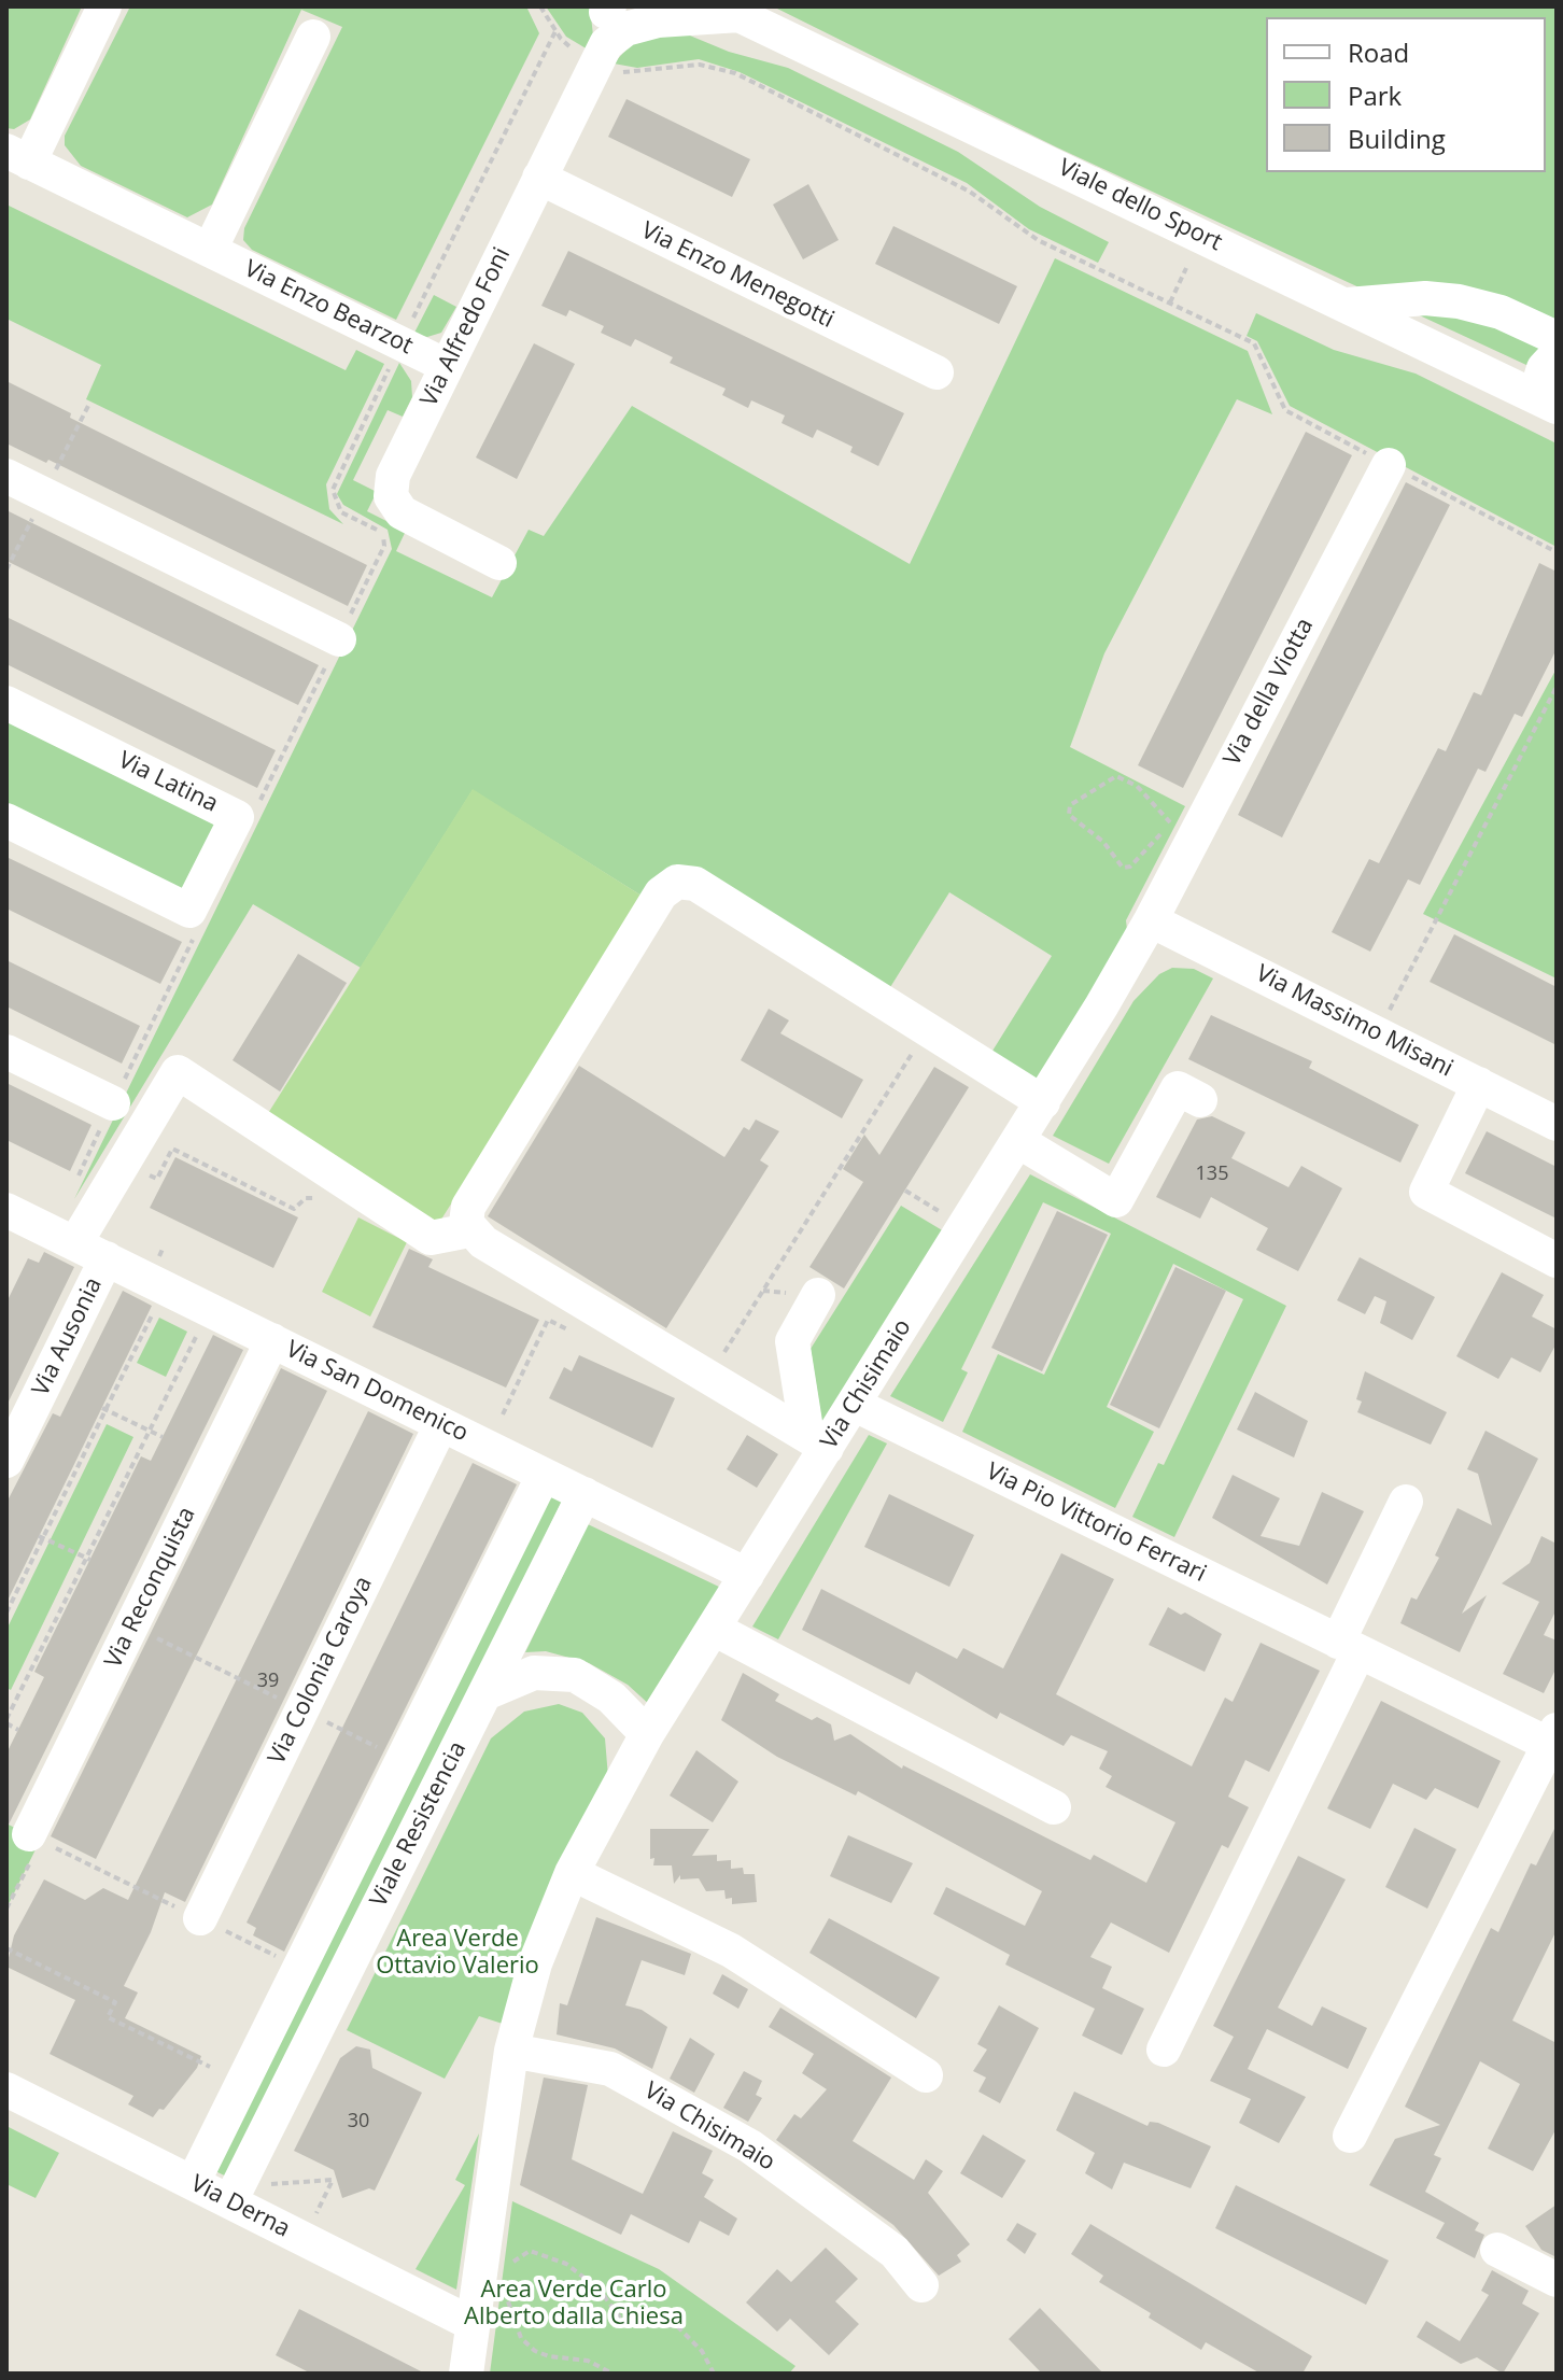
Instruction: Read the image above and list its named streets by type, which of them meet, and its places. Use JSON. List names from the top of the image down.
{
  "streets": {
    "street": [
      "Viale dello Sport",
      "Via Enzo Menegotti",
      "Via Enzo Bearzot",
      "Via Alfredo Foni",
      "Via della Viotta",
      "Via Latina",
      "Via Massimo Misani",
      "Via Ausonia",
      "Via Chisimaio",
      "Via San Domenico",
      "Via Pio Vittorio Ferrari",
      "Via Reconquista",
      "Via Colonia Caroya",
      "Viale Resistencia",
      "Via Derna"
    ]
  },
  "crossings": [
    ["Via Enzo Menegotti", "Via Alfredo Foni"],
    ["Via Enzo Bearzot", "Via Alfredo Foni"],
    ["Via della Viotta", "Via Massimo Misani"],
    ["Via della Viotta", "Via Chisimaio"],
    ["Via Massimo Misani", "Via Chisimaio"],
    ["Via Ausonia", "Via San Domenico"],
    ["Via Chisimaio", "Via San Domenico"],
    ["Via Chisimaio", "Via Pio Vittorio Ferrari"],
    ["Via Chisimaio", "Via Derna"],
    ["Via San Domenico", "Via Reconquista"],
    ["Via San Domenico", "Via Colonia Caroya"],
    ["Via San Domenico", "Viale Resistencia"],
    ["Viale Resistencia", "Via Derna"]
  ],
  "parks": ["Area Verde Ottavio Valerio", "Area Verde Carlo Alberto dalla Chiesa"],
  "house_numbers": ["135", "39", "30"],
  "legend": ["Road", "Park", "Building"]
}
